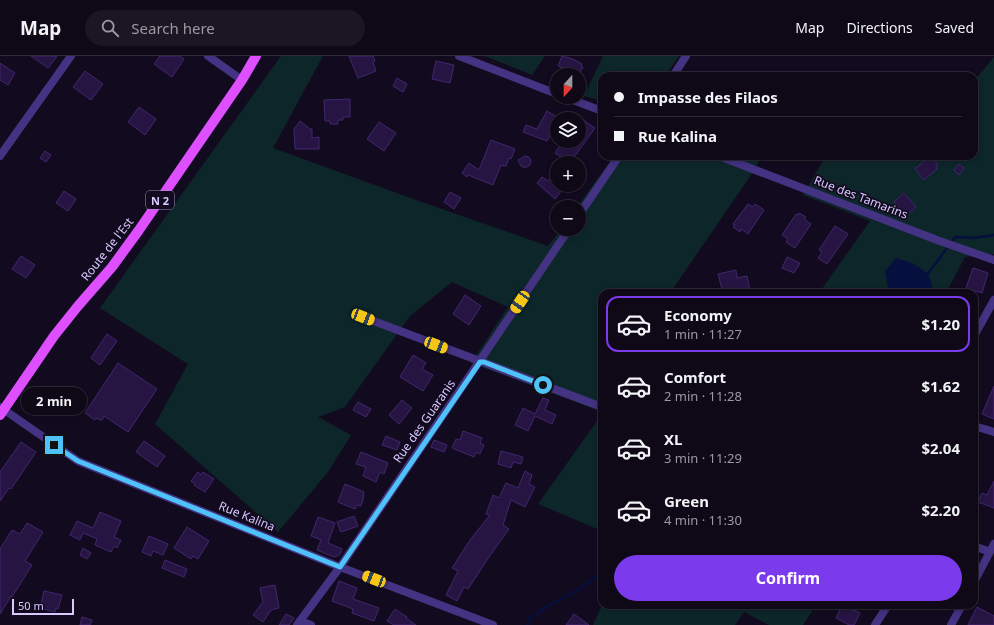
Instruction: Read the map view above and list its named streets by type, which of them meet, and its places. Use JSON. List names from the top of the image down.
{
  "streets": {
    "main road": ["N 2", "Route de l'Est"],
    "street": ["Rue des Tamarins", "Rue des Guaranis", "Rue Kalina"]
  },
  "crossings": [
    ["Route de l'Est", "Rue Kalina"],
    ["Rue des Guaranis", "Rue Kalina"]
  ],
  "scale_bar": "50 m",
  "north": "bottom",
  "page": {
    "header": "Map",
    "search": "Search here",
    "nav": ["Map", "Directions", "Saved"],
    "map_buttons": ["+", "−"],
    "banner": ["Impasse des Filaos", "Rue Kalina"],
    "list": [
      {
        "name": "Economy",
        "note": "1 min · 11:27",
        "value": "$1.20"
      },
      {
        "name": "Comfort",
        "note": "2 min · 11:28",
        "value": "$1.62"
      },
      {
        "name": "XL",
        "note": "3 min · 11:29",
        "value": "$2.04"
      },
      {
        "name": "Green",
        "note": "4 min · 11:30",
        "value": "$2.20"
      }
    ],
    "bubble": "2 min",
    "buttons": "Confirm",
    "scale": "50 m"
  }
}
